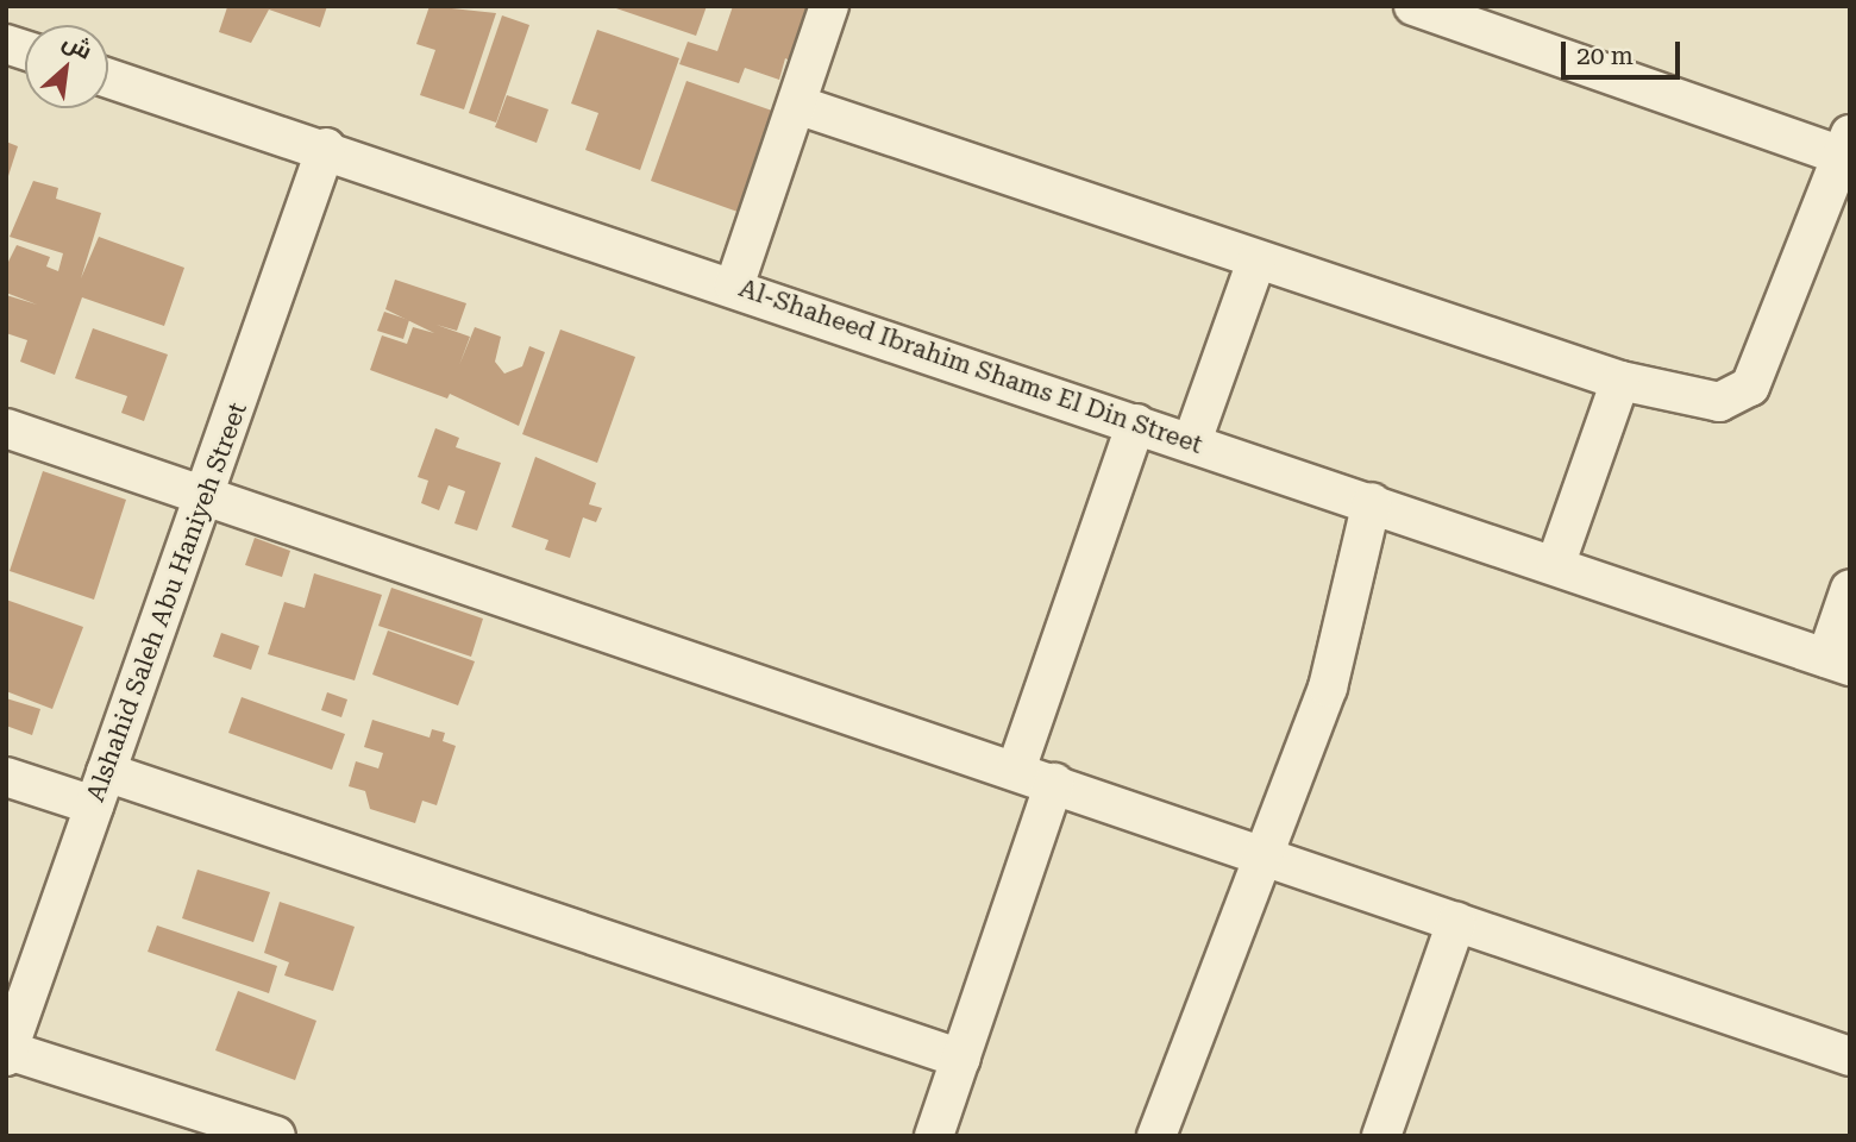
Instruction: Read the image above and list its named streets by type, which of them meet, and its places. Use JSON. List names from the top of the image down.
{
  "streets": {
    "street": ["Al-Shaheed Ibrahim Shams El Din Street", "Alshahid Saleh Abu Haniyeh Street"]
  },
  "crossings": [
    ["Al-Shaheed Ibrahim Shams El Din Street", "Alshahid Saleh Abu Haniyeh Street"]
  ],
  "scale_bar": "20 m",
  "north": "top right"
}
